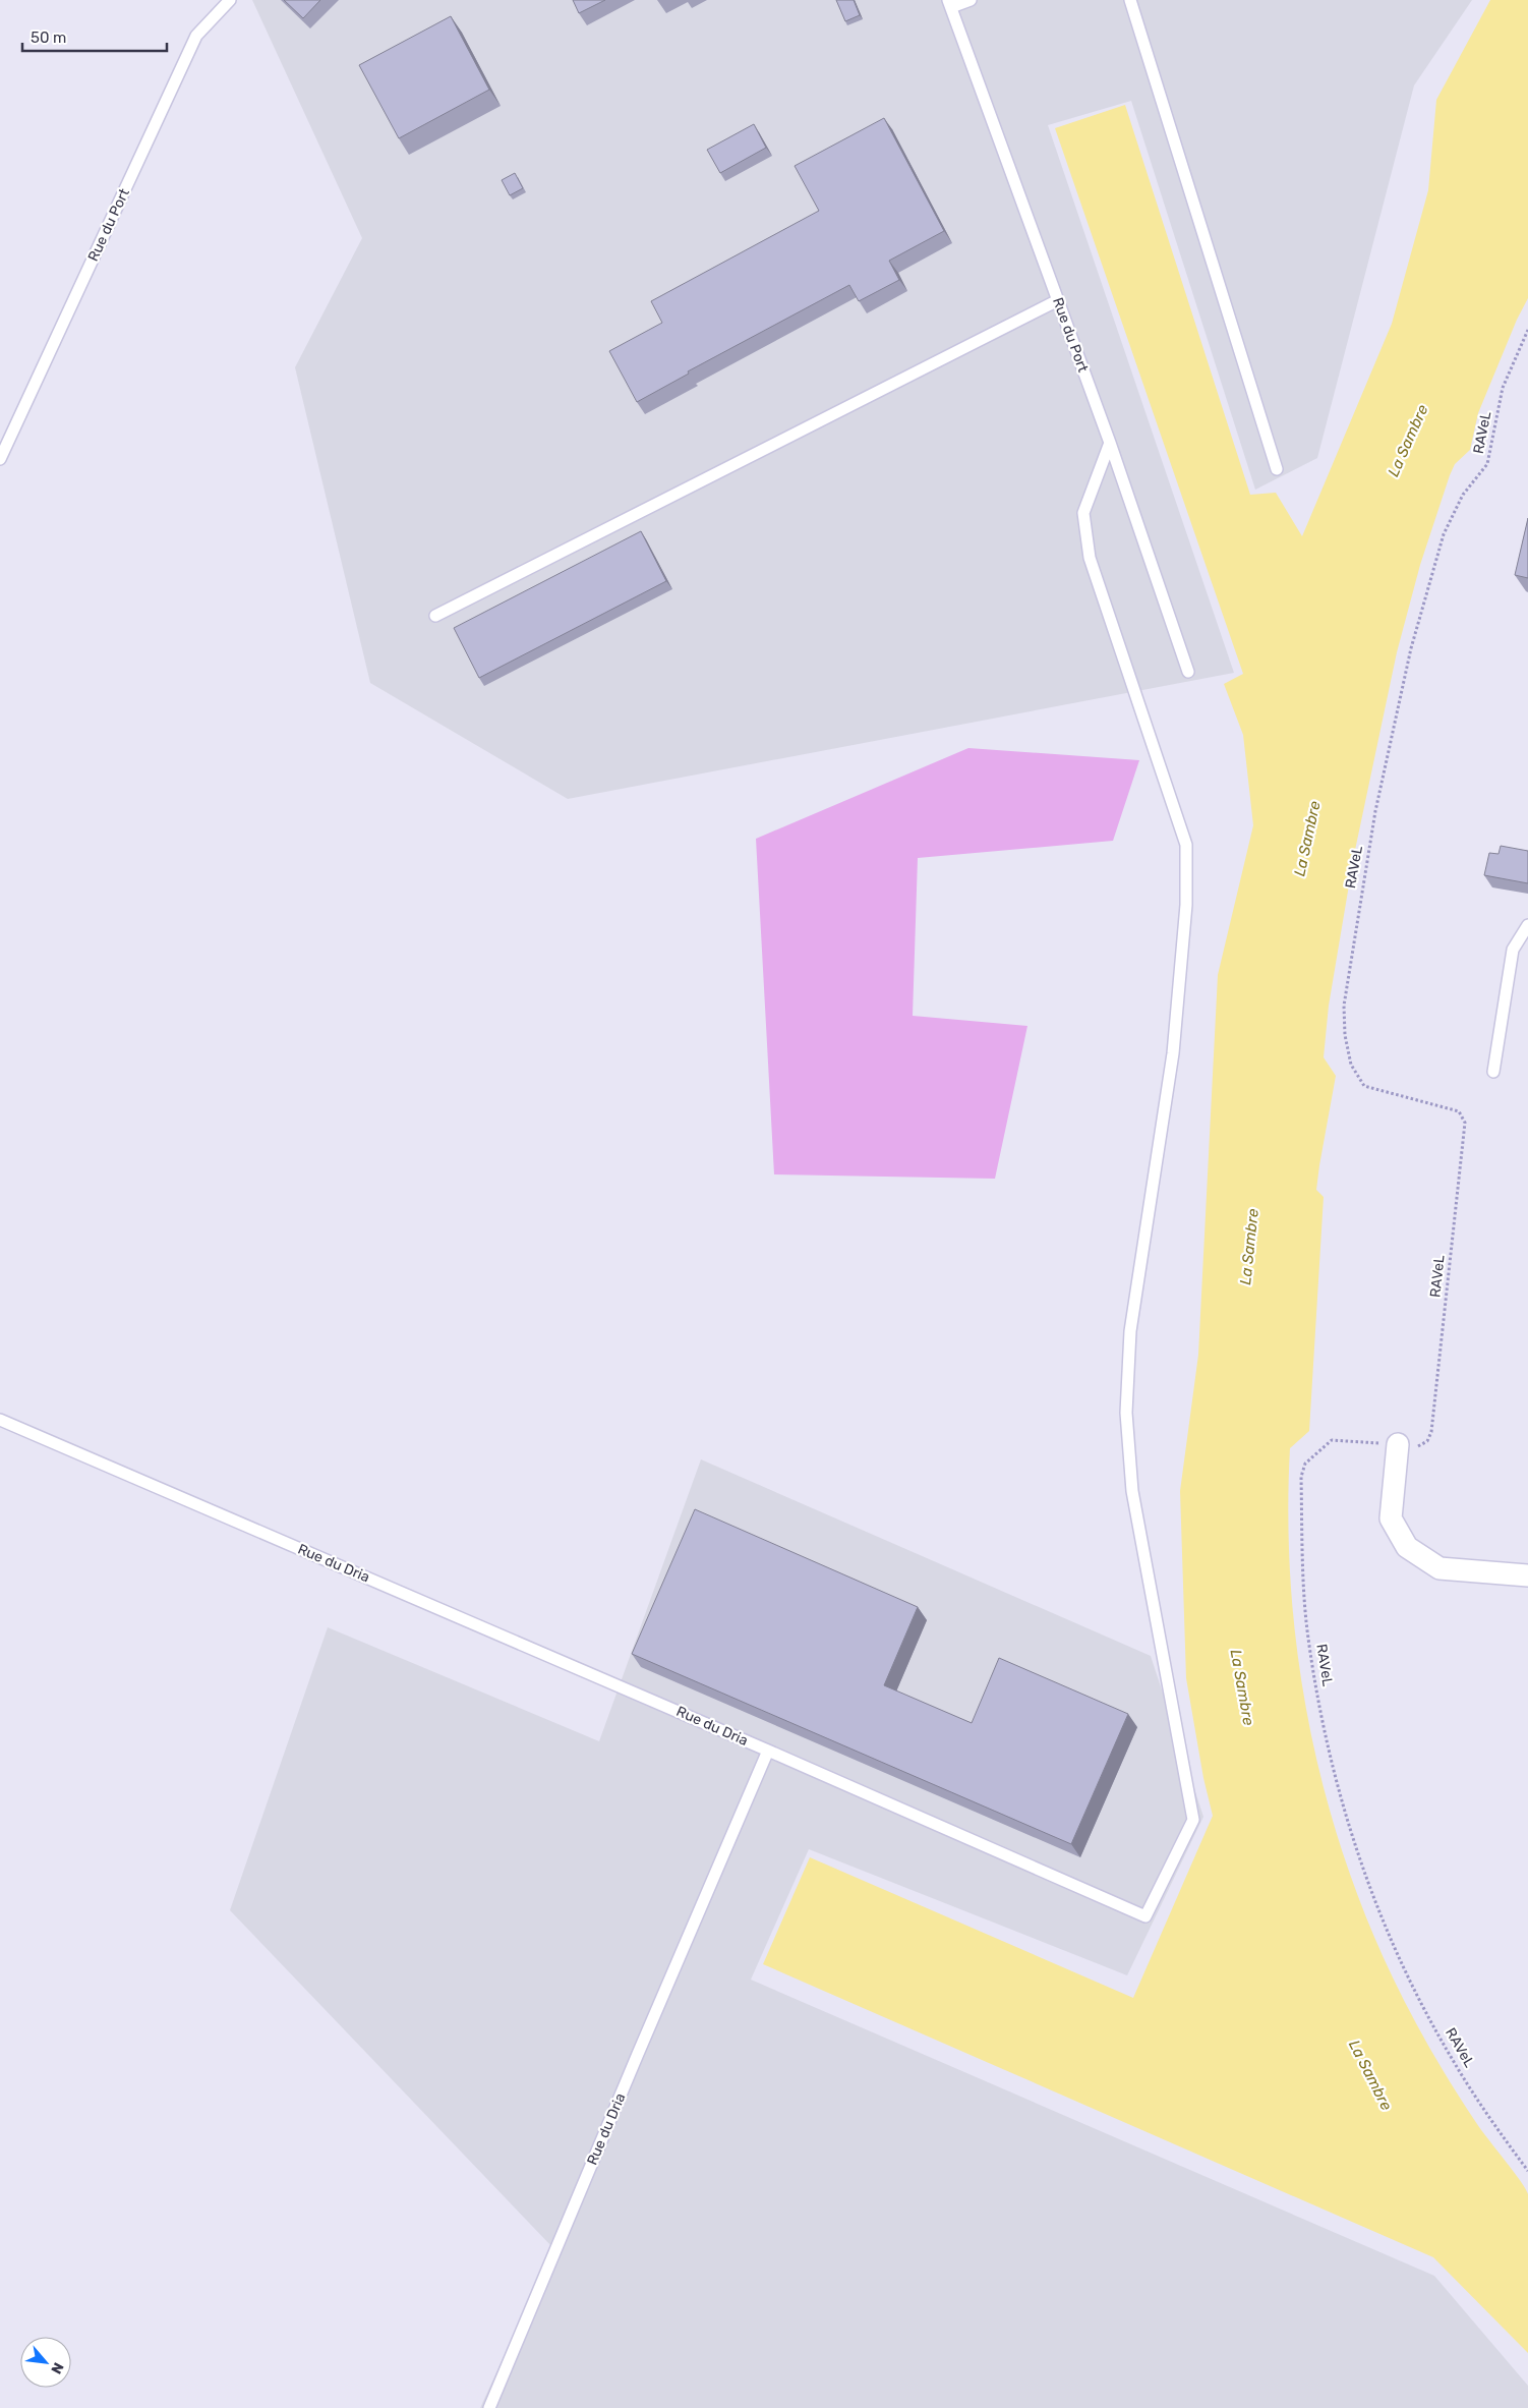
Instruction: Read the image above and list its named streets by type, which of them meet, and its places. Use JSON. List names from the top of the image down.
{
  "streets": {
    "lane": ["Rue du Port", "Rue du Dria"],
    "path": ["RAVeL"]
  },
  "water": ["La Sambre"],
  "scale_bar": "50 m",
  "north": "bottom right"
}
